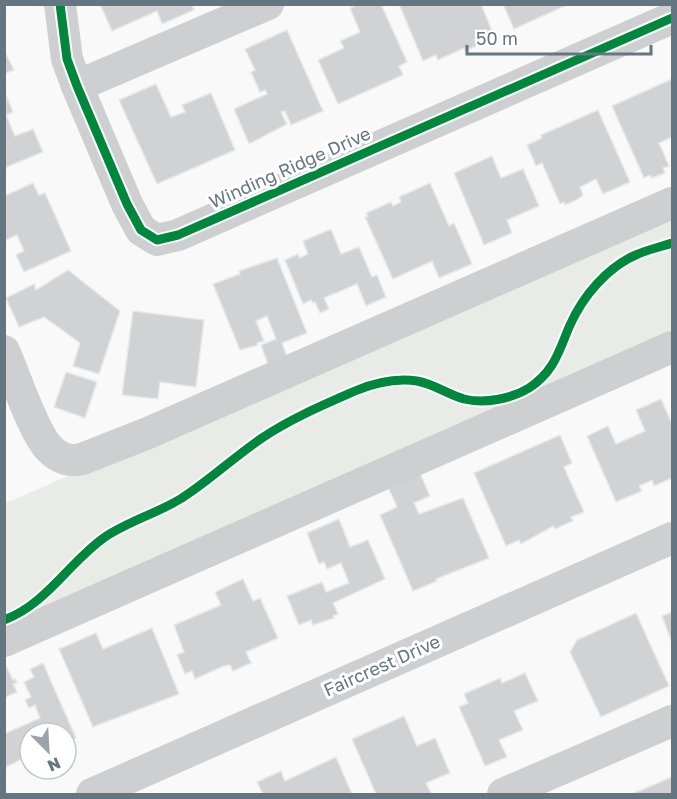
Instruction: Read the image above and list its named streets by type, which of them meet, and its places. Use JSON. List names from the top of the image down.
{
  "streets": {
    "street": ["Winding Ridge Drive", "Faircrest Drive"]
  },
  "scale_bar": "50 m",
  "north": "bottom right"
}
